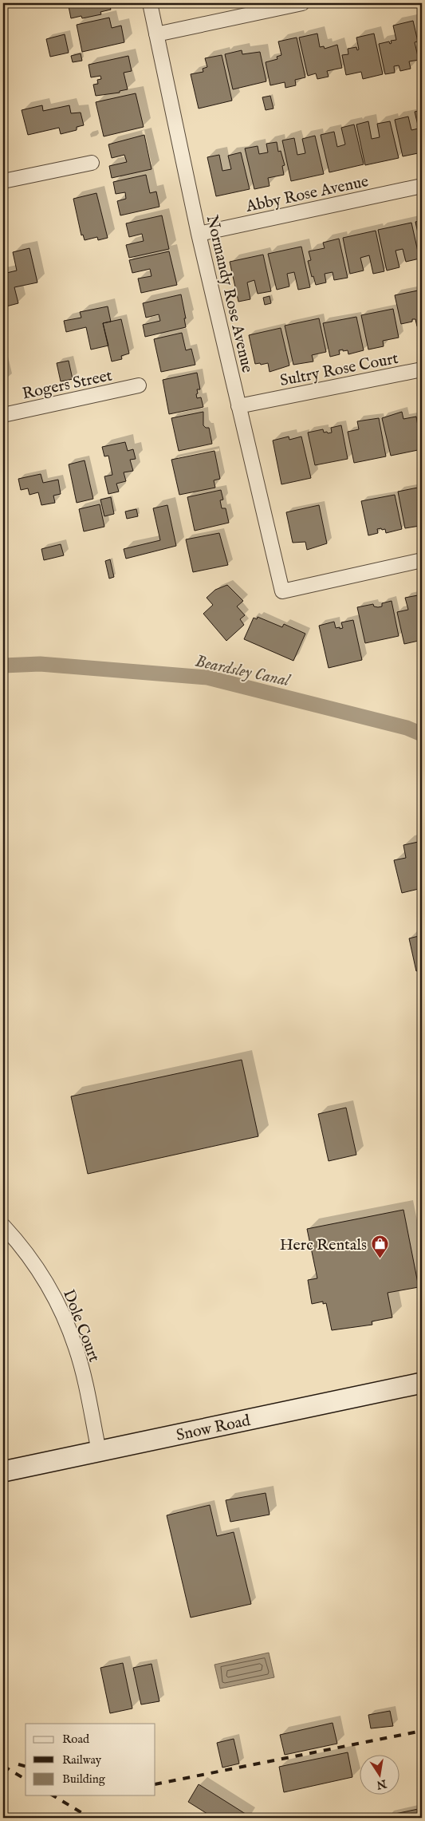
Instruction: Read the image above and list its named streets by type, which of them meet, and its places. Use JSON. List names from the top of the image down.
{
  "streets": {
    "main road": ["Snow Road"],
    "street": [
      "Abby Rose Avenue",
      "Normandy Rose Avenue",
      "Sultry Rose Court",
      "Rogers Street",
      "Dole Court"
    ]
  },
  "crossings": [
    ["Abby Rose Avenue", "Normandy Rose Avenue"],
    ["Normandy Rose Avenue", "Sultry Rose Court"],
    ["Dole Court", "Snow Road"]
  ],
  "water": ["Beardsley Canal"],
  "places": {
    "shop": ["Herc Rentals"]
  },
  "legend": ["Road", "Railway", "Building"],
  "north": "bottom"
}
